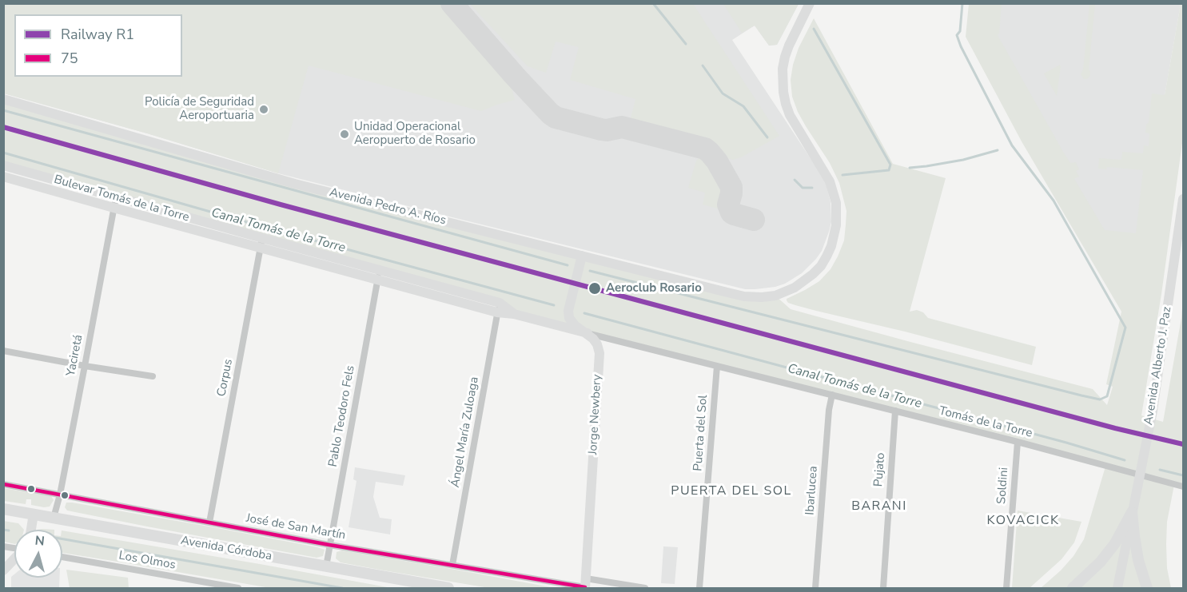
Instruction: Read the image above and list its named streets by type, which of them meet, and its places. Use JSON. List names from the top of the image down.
{
  "streets": {
    "main road": [
      "Bulevar Tomás de la Torre",
      "Avenida Pedro A. Ríos",
      "Avenida Alberto J. Paz",
      "Jorge Newbery",
      "Avenida Córdoba"
    ],
    "street": [
      "Yaciretá",
      "Corpus",
      "Pablo Teodoro Fels",
      "Tomás de la Torre",
      "Ángel María Zuloaga",
      "Puerta del Sol",
      "Pujato",
      "Soldini",
      "Ibarlucea",
      "José de San Martín",
      "Los Olmos"
    ]
  },
  "crossings": [
    ["Bulevar Tomás de la Torre", "Yaciretá"],
    ["Bulevar Tomás de la Torre", "Corpus"],
    ["Bulevar Tomás de la Torre", "Jorge Newbery"],
    ["Bulevar Tomás de la Torre", "Pablo Teodoro Fels"],
    ["Bulevar Tomás de la Torre", "Tomás de la Torre"],
    ["Bulevar Tomás de la Torre", "Ángel María Zuloaga"],
    ["Avenida Pedro A. Ríos", "Jorge Newbery"],
    ["Yaciretá", "José de San Martín"],
    ["Yaciretá", "Avenida Córdoba"],
    ["Corpus", "José de San Martín"],
    ["Jorge Newbery", "Tomás de la Torre"],
    ["Jorge Newbery", "José de San Martín"],
    ["Pablo Teodoro Fels", "José de San Martín"],
    ["Pablo Teodoro Fels", "Avenida Córdoba"],
    ["Tomás de la Torre", "Puerta del Sol"],
    ["Tomás de la Torre", "Pujato"],
    ["Tomás de la Torre", "Soldini"],
    ["Tomás de la Torre", "Ibarlucea"],
    ["Ángel María Zuloaga", "José de San Martín"]
  ],
  "districts": ["PUERTA DEL SOL", "BARANI", "KOVACICK"],
  "water": ["Canal Tomás de la Torre"],
  "places": ["Policía de Seguridad Aeroportuaria", "Unidad Operacional Aeropuerto de Rosario", "Aeroclub Rosario"],
  "lines": ["rail line R1", "transit line 75"],
  "legend": ["Railway R1", "75"],
  "north": "top"
}
